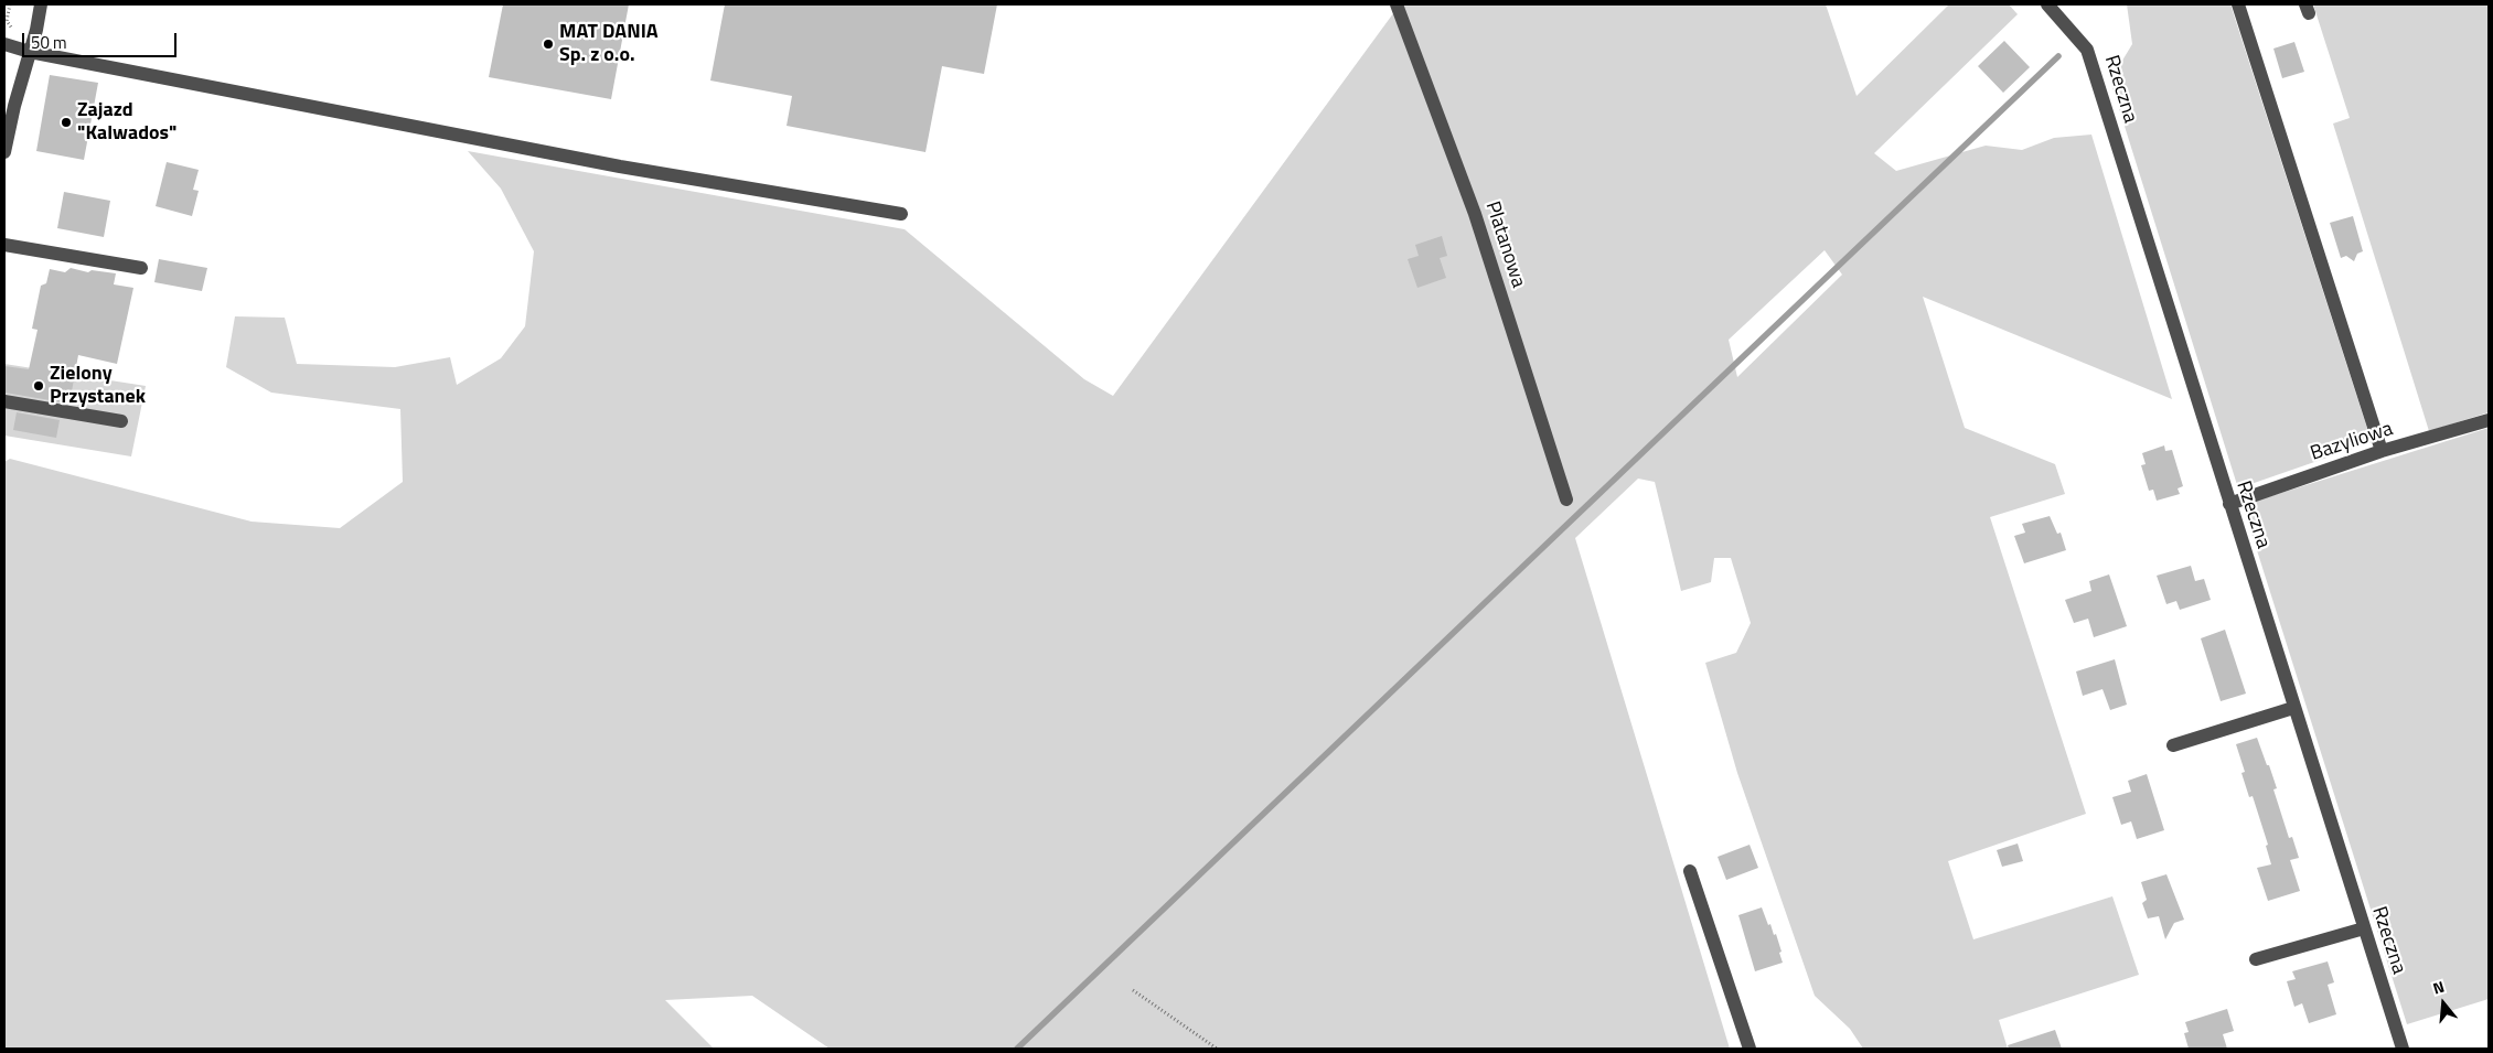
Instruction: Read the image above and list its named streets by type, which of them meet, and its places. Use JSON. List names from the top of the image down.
{
  "streets": {
    "street": ["Rzeczna", "Platanowa", "Bazyliowa"]
  },
  "crossings": [
    ["Rzeczna", "Bazyliowa"]
  ],
  "places": ["MAT DANIA Sp. z o.o.", "Zajazd \"Kalwados\"", "Zielony Przystanek"],
  "scale_bar": "50 m",
  "north": "top"
}
